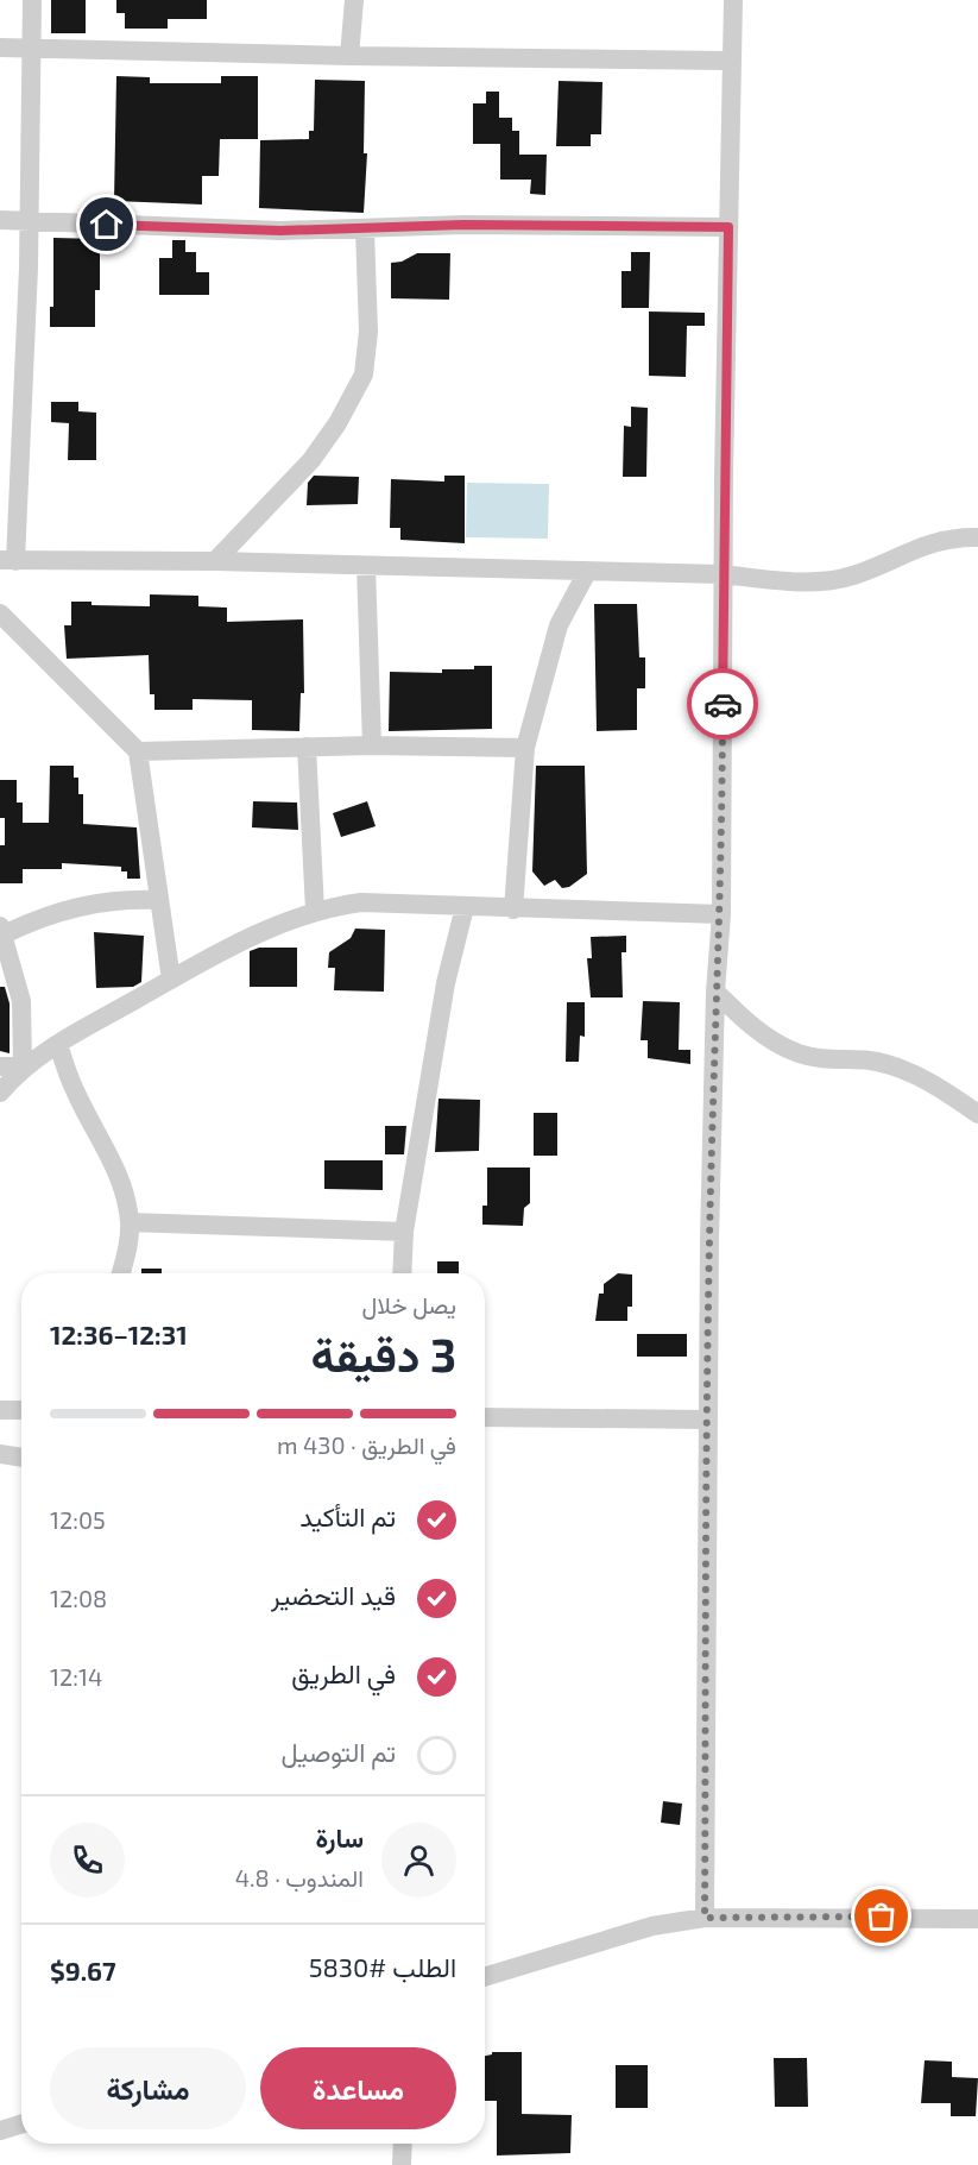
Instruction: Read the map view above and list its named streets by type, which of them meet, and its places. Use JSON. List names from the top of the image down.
{
  "page": {
    "heading": ["3 دقيقة", "يصل خلال", "12:31–12:36"],
    "panel": [
      "سارة",
      "المندوب · 4.8",
      "الطلب #5830",
      "$9.67"
    ],
    "bar": "في الطريق · 430 m",
    "list": [
      ["تم التأكيد", "12:05"],
      ["قيد التحضير", "12:08"],
      ["في الطريق", "12:14"],
      "تم التوصيل"
    ],
    "buttons": ["مساعدة", "مشاركة"]
  }
}
